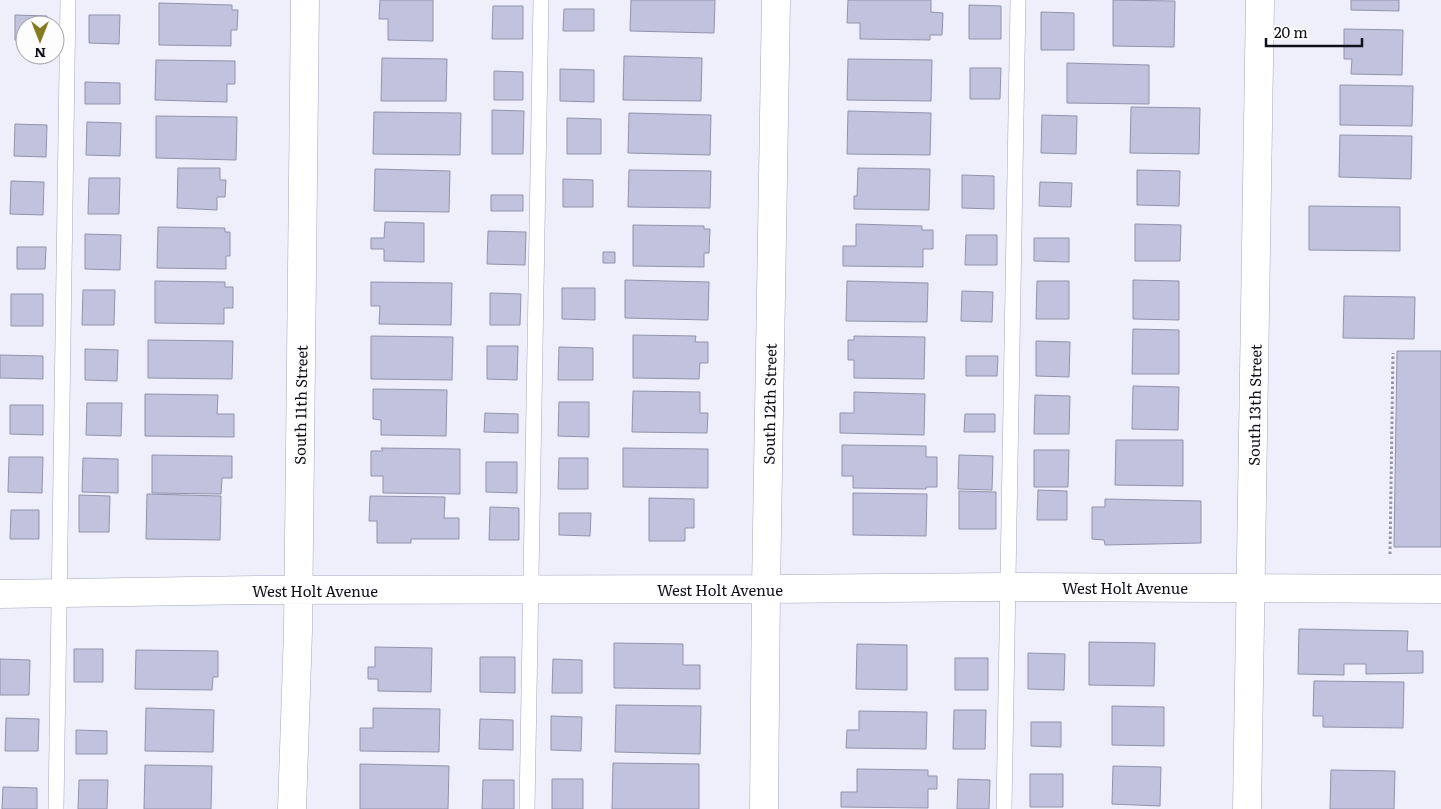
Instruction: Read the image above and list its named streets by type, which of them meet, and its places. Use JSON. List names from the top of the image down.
{
  "streets": {
    "street": [
      "South 12th Street",
      "South 11th Street",
      "South 13th Street",
      "West Holt Avenue"
    ]
  },
  "crossings": [
    ["South 12th Street", "West Holt Avenue"],
    ["South 11th Street", "West Holt Avenue"],
    ["South 13th Street", "West Holt Avenue"]
  ],
  "scale_bar": "20 m",
  "north": "bottom"
}
